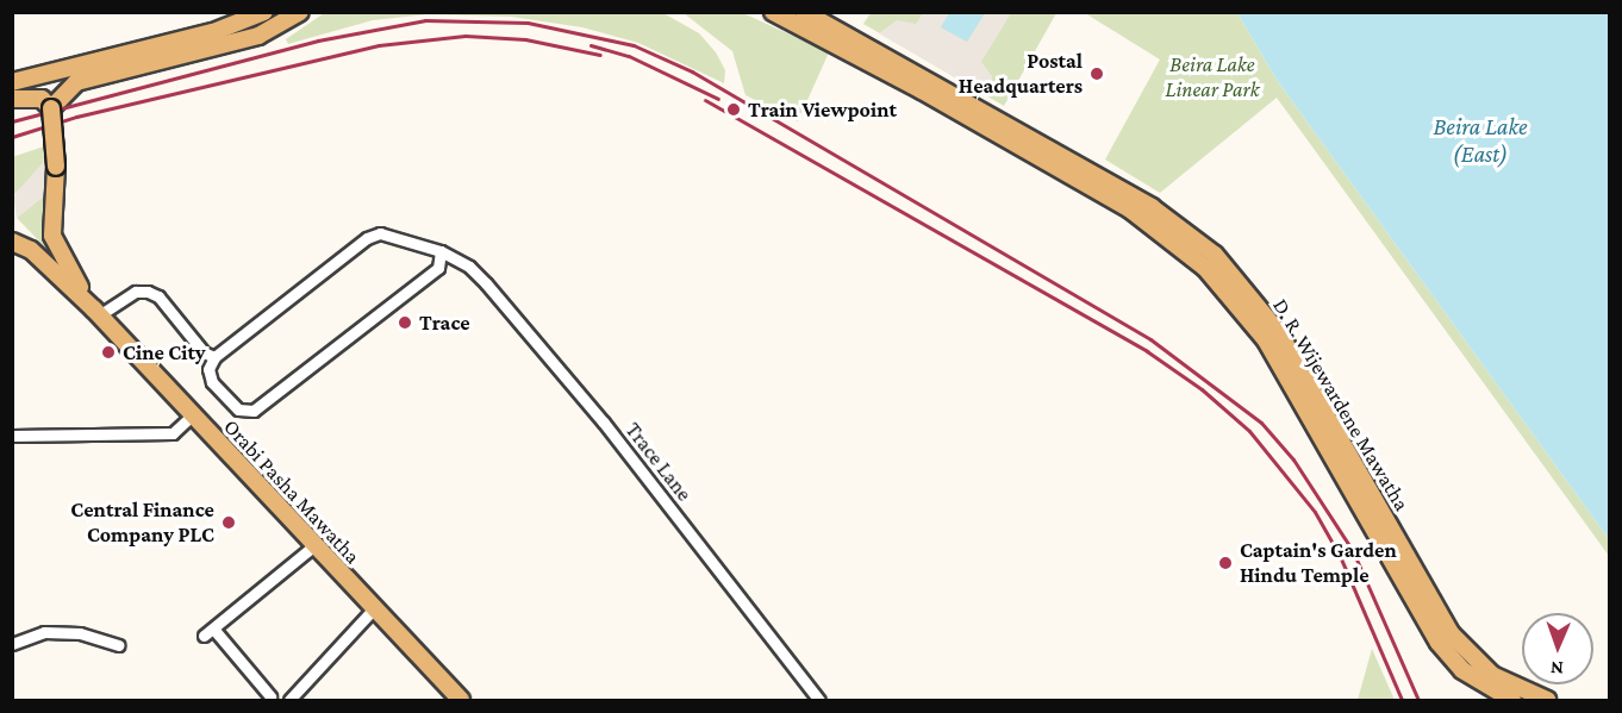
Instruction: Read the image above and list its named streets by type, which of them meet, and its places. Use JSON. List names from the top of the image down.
{
  "streets": {
    "main road": ["D. R. Wijewardene Mawatha", "Orabi Pasha Mawatha"],
    "street": ["Trace Lane"]
  },
  "water": ["Beira Lake (East)"],
  "parks": ["Beira Lake Linear Park"],
  "places": [
    "Postal Headquarters",
    "Train Viewpoint",
    "Trace",
    "Cine City",
    "Central Finance Company PLC",
    "Captain's Garden Hindu Temple"
  ],
  "north": "bottom"
}
